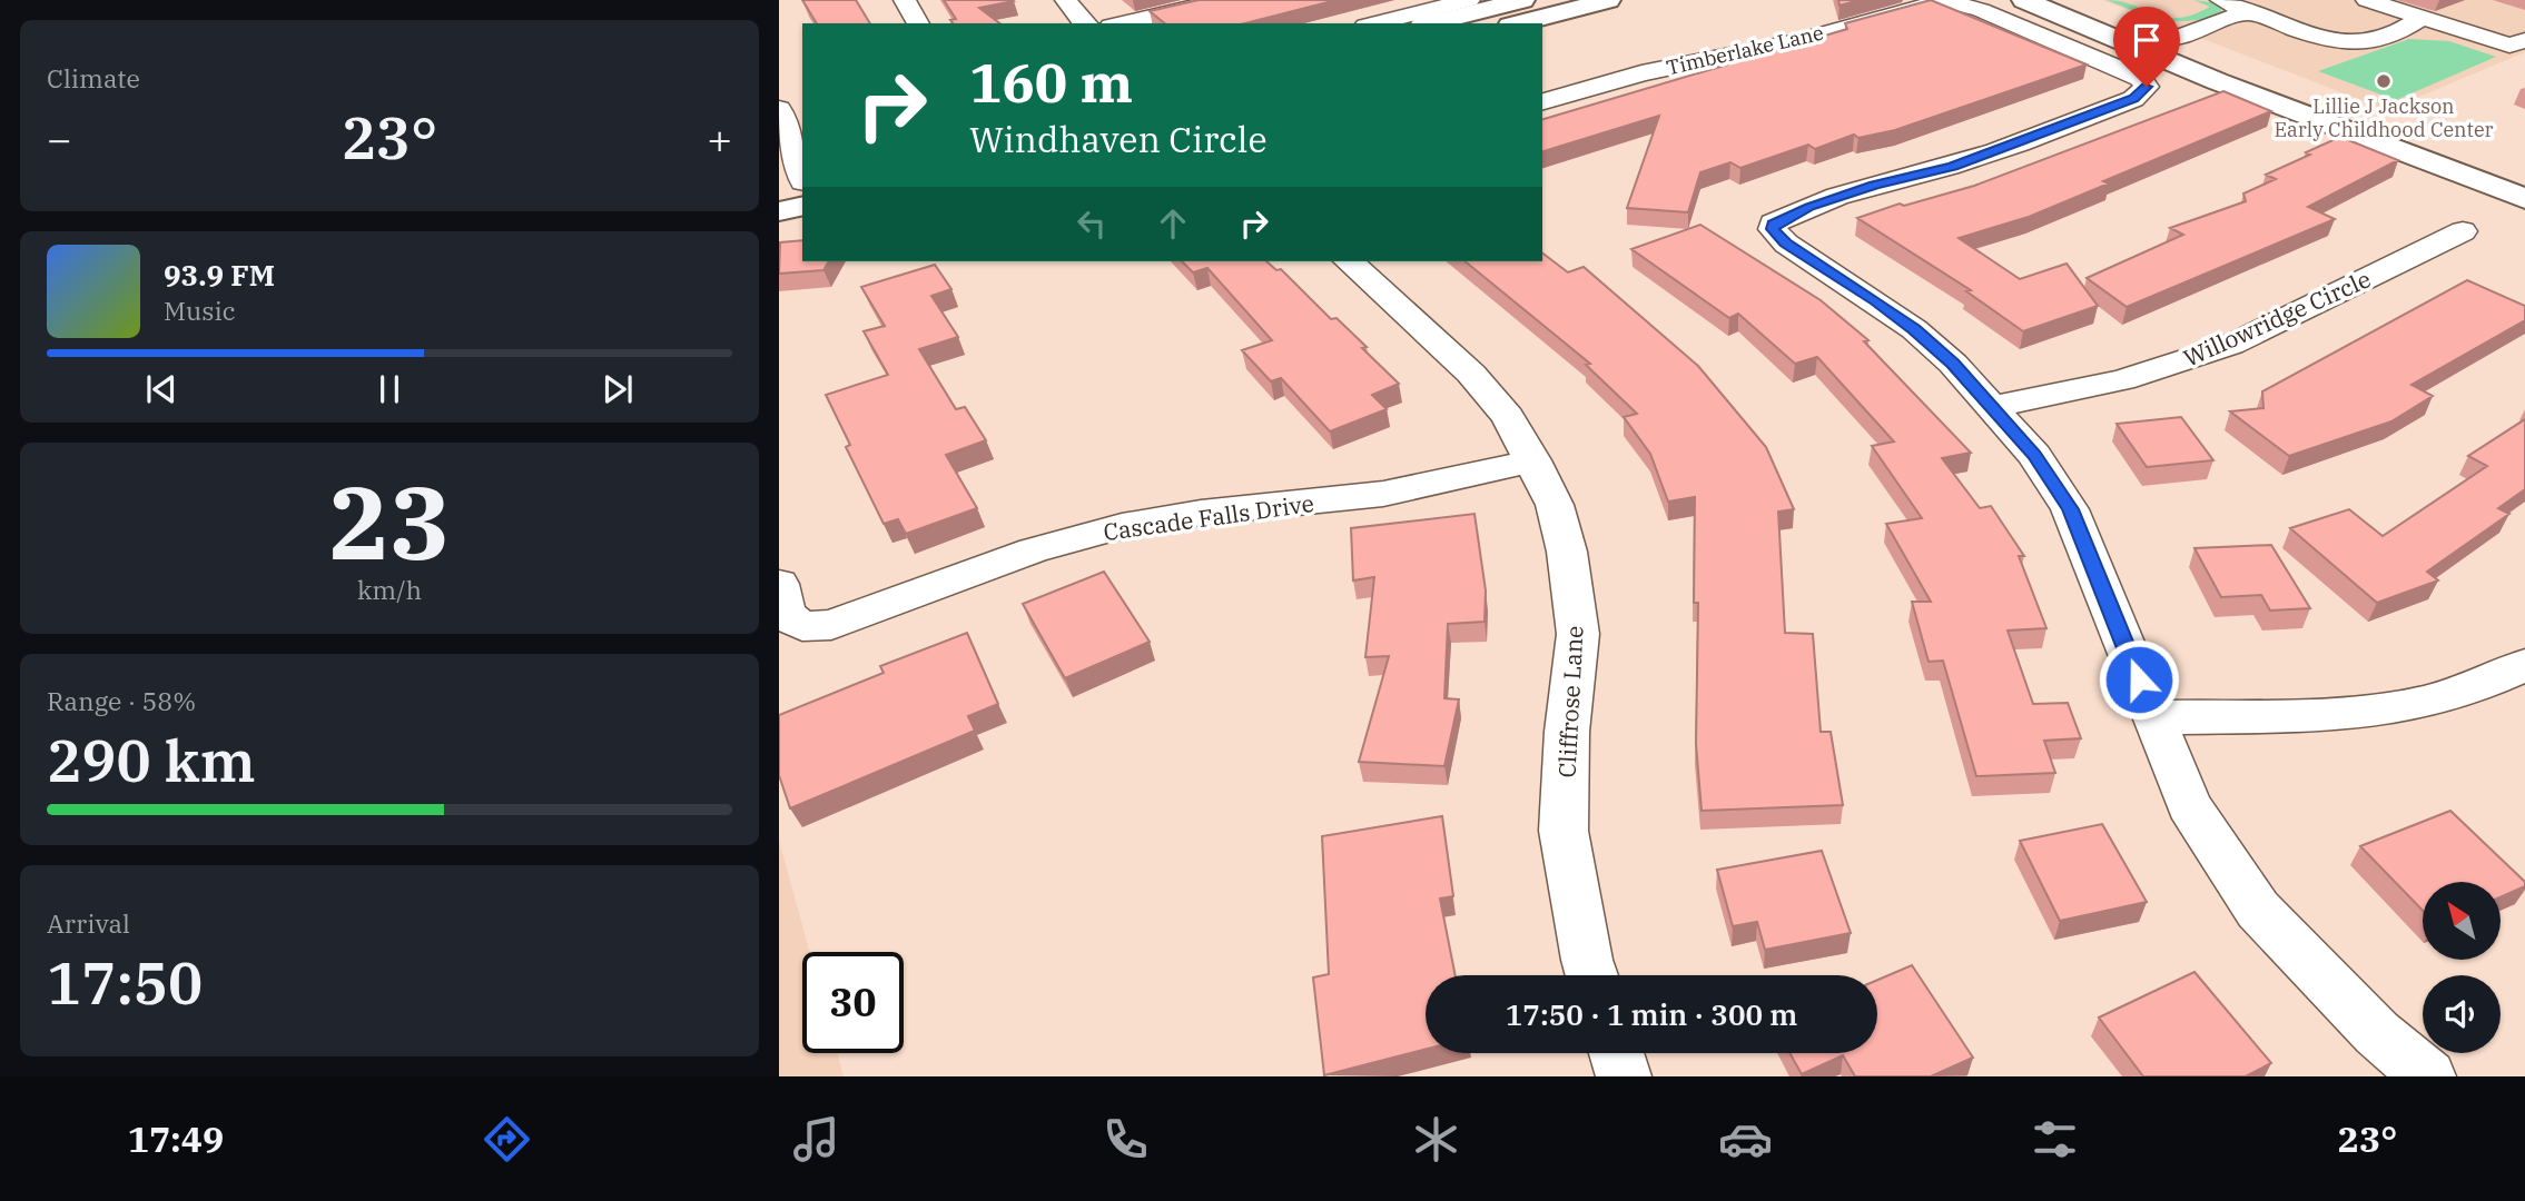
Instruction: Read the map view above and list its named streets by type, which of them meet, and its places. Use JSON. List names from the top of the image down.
{
  "streets": {
    "street": [
      "Timberlake Lane",
      "Willowridge Circle",
      "Cascade Falls Drive",
      "Cliffrose Lane"
    ]
  },
  "crossings": [
    ["Timberlake Lane", "Willowridge Circle"],
    ["Cascade Falls Drive", "Cliffrose Lane"]
  ],
  "places": ["Lillie J Jackson Early Childhood Center"],
  "north": "top left",
  "page": {
    "tile": [
      "Climate",
      ["23", "km/h"],
      ["Range · 58%", "290 km"],
      ["Arrival", "17:50"]
    ],
    "turn": ["160 m", "Windhaven Circle"],
    "heat": ["−", "23°", "+"],
    "song": ["93.9 FM", "Music"],
    "limit": "30",
    "trip": "17:50 · 1 min · 300 m",
    "tabs": ["17:49", "23°"]
  }
}
